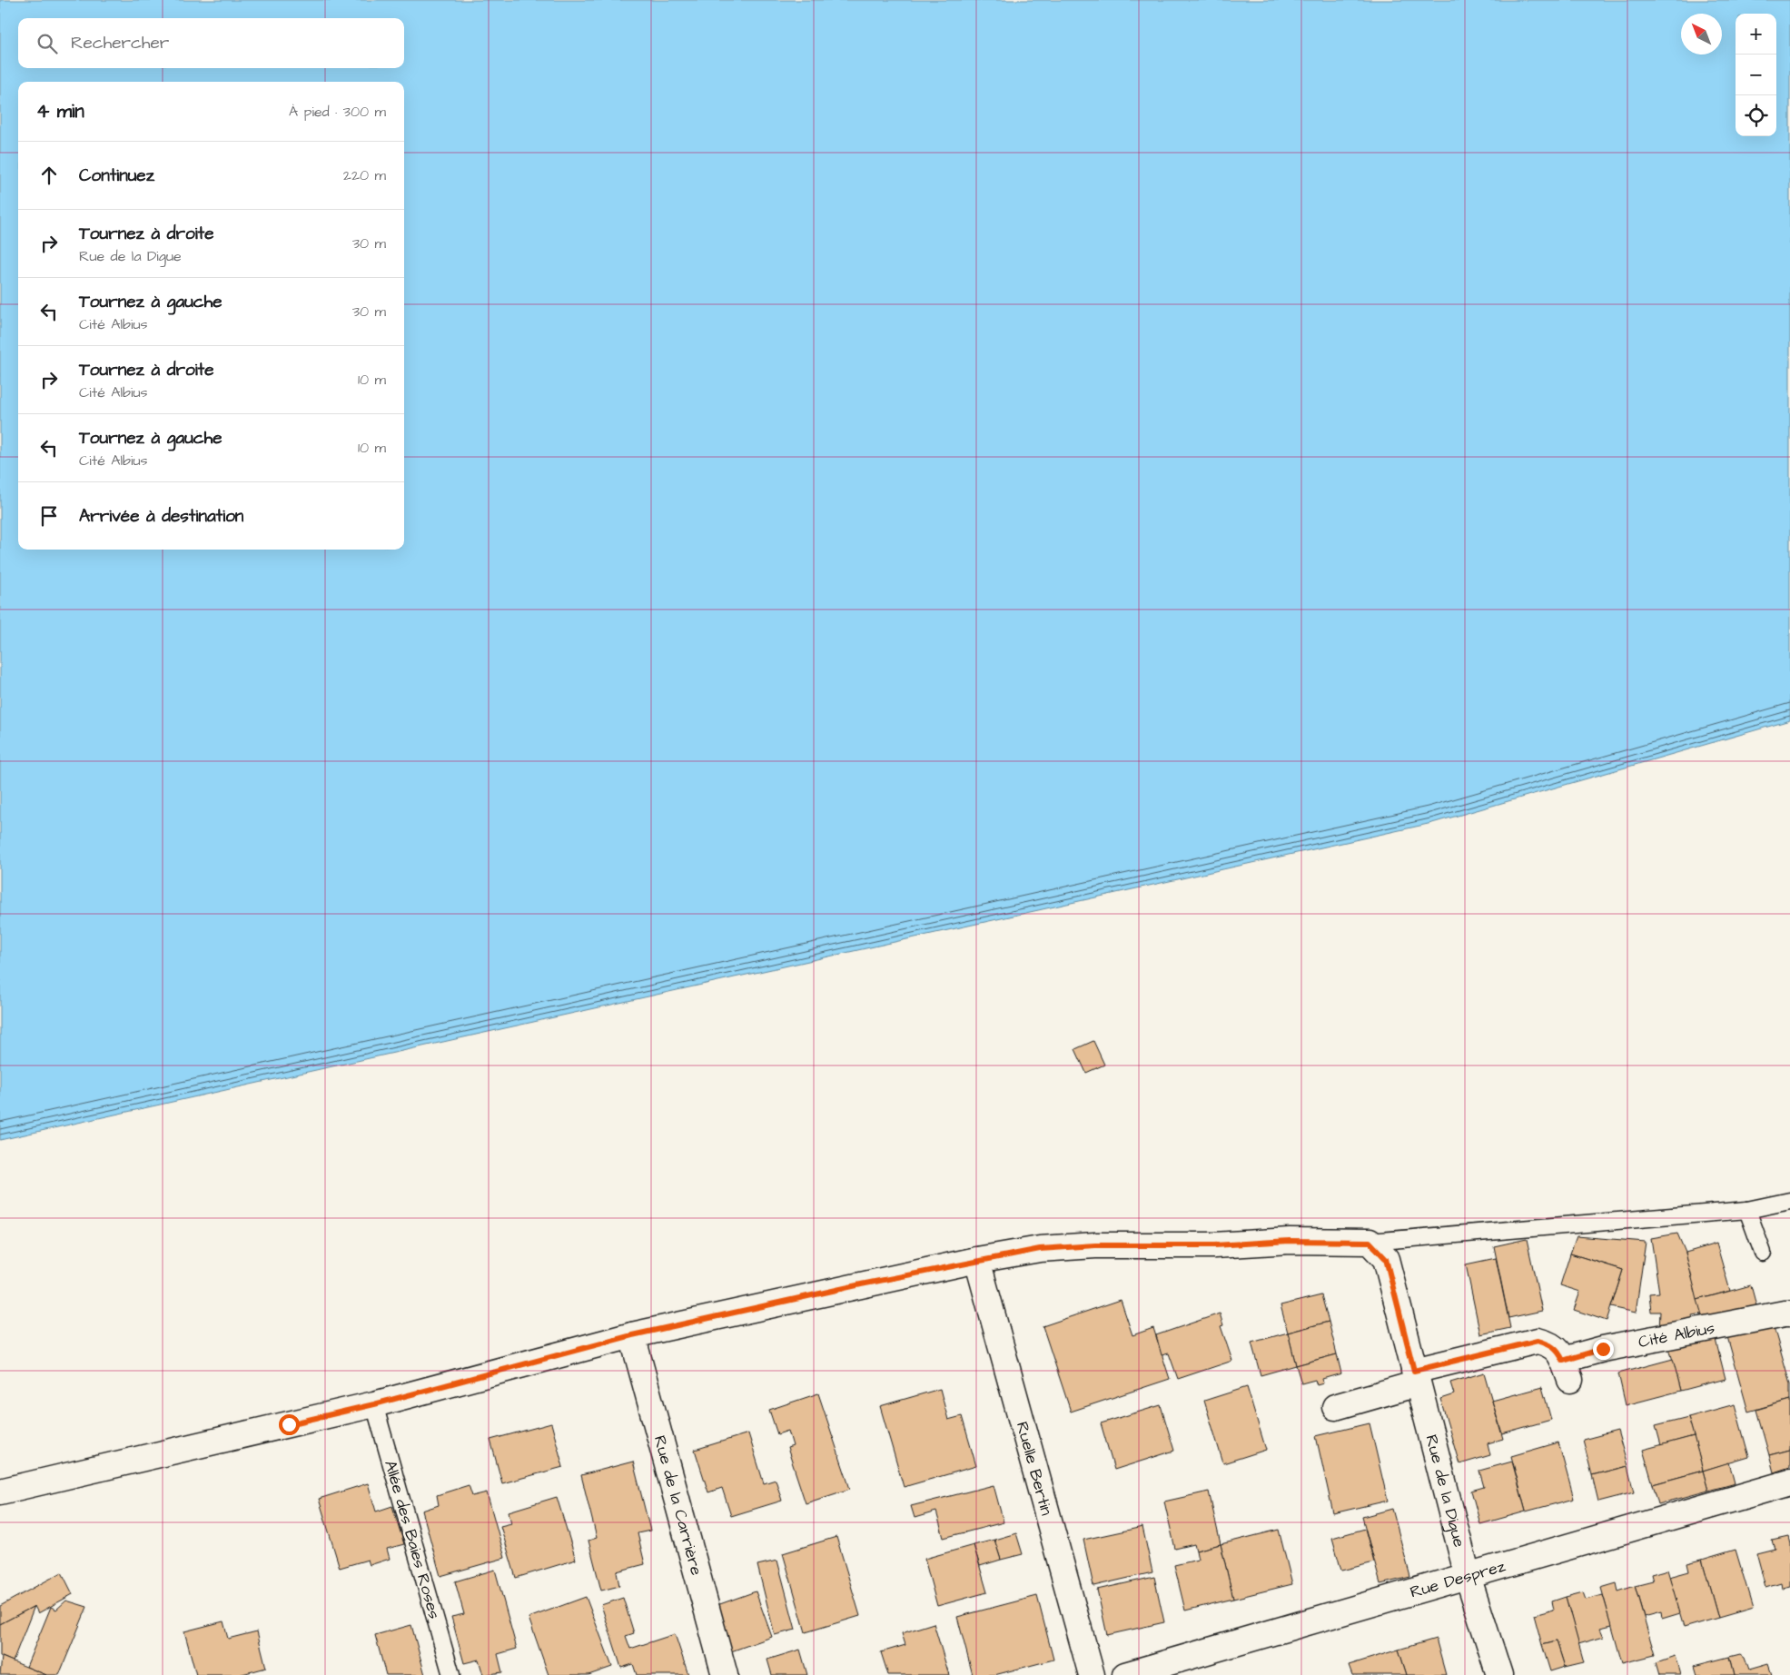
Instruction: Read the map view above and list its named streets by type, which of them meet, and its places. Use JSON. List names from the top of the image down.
{
  "streets": {
    "street": [
      "Cité Albius",
      "Ruelle Bertin",
      "Rue de la Digue",
      "Rue de la Carrière",
      "Rue Desprez"
    ],
    "lane": ["Allée des Baies Roses"]
  },
  "crossings": [
    ["Cité Albius", "Rue de la Digue"],
    ["Rue de la Digue", "Rue Desprez"]
  ],
  "north": "top left",
  "page": {
    "map_buttons": ["+", "−"],
    "search": "Rechercher",
    "heading": ["4 min", "À pied · 300 m"],
    "list": [
      ["Continuez", "220 m"],
      ["Tournez à droite", "Rue de la Digue", "30 m"],
      ["Tournez à gauche", "Cité Albius", "30 m"],
      ["Tournez à droite", "Cité Albius", "10 m"],
      ["Tournez à gauche", "Cité Albius", "10 m"],
      "Arrivée à destination"
    ]
  }
}
